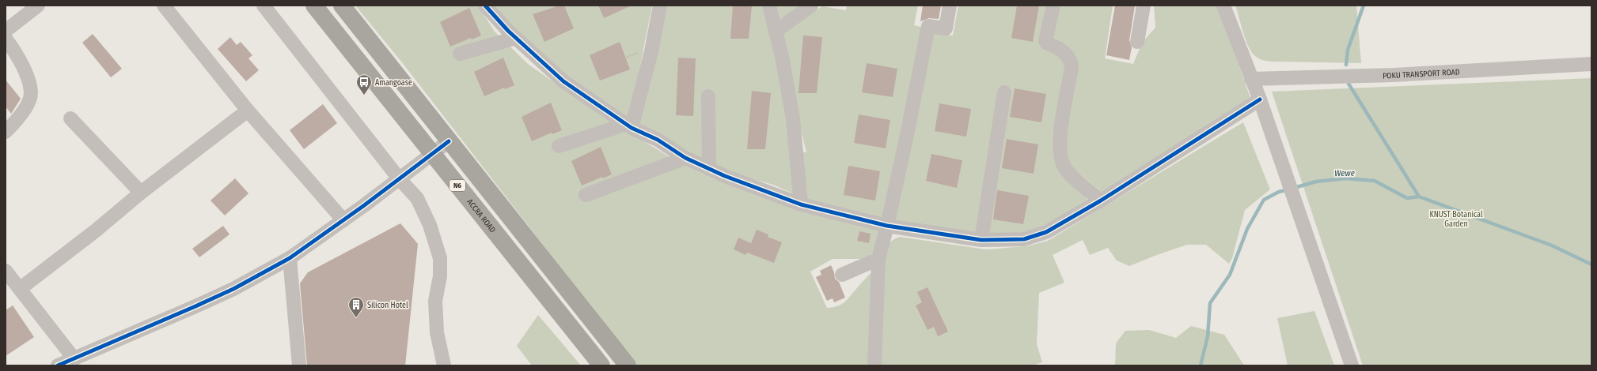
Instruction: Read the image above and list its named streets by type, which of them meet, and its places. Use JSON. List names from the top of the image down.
{
  "streets": {
    "highway": ["N6", "ACCRA ROAD"],
    "street": ["POKU TRANSPORT ROAD"]
  },
  "water": ["Wewe"],
  "parks": ["KNUST Botanical Garden"],
  "places": {
    "bus stop": ["Amangoase"],
    "building": ["Silicon Hotel"]
  }
}
